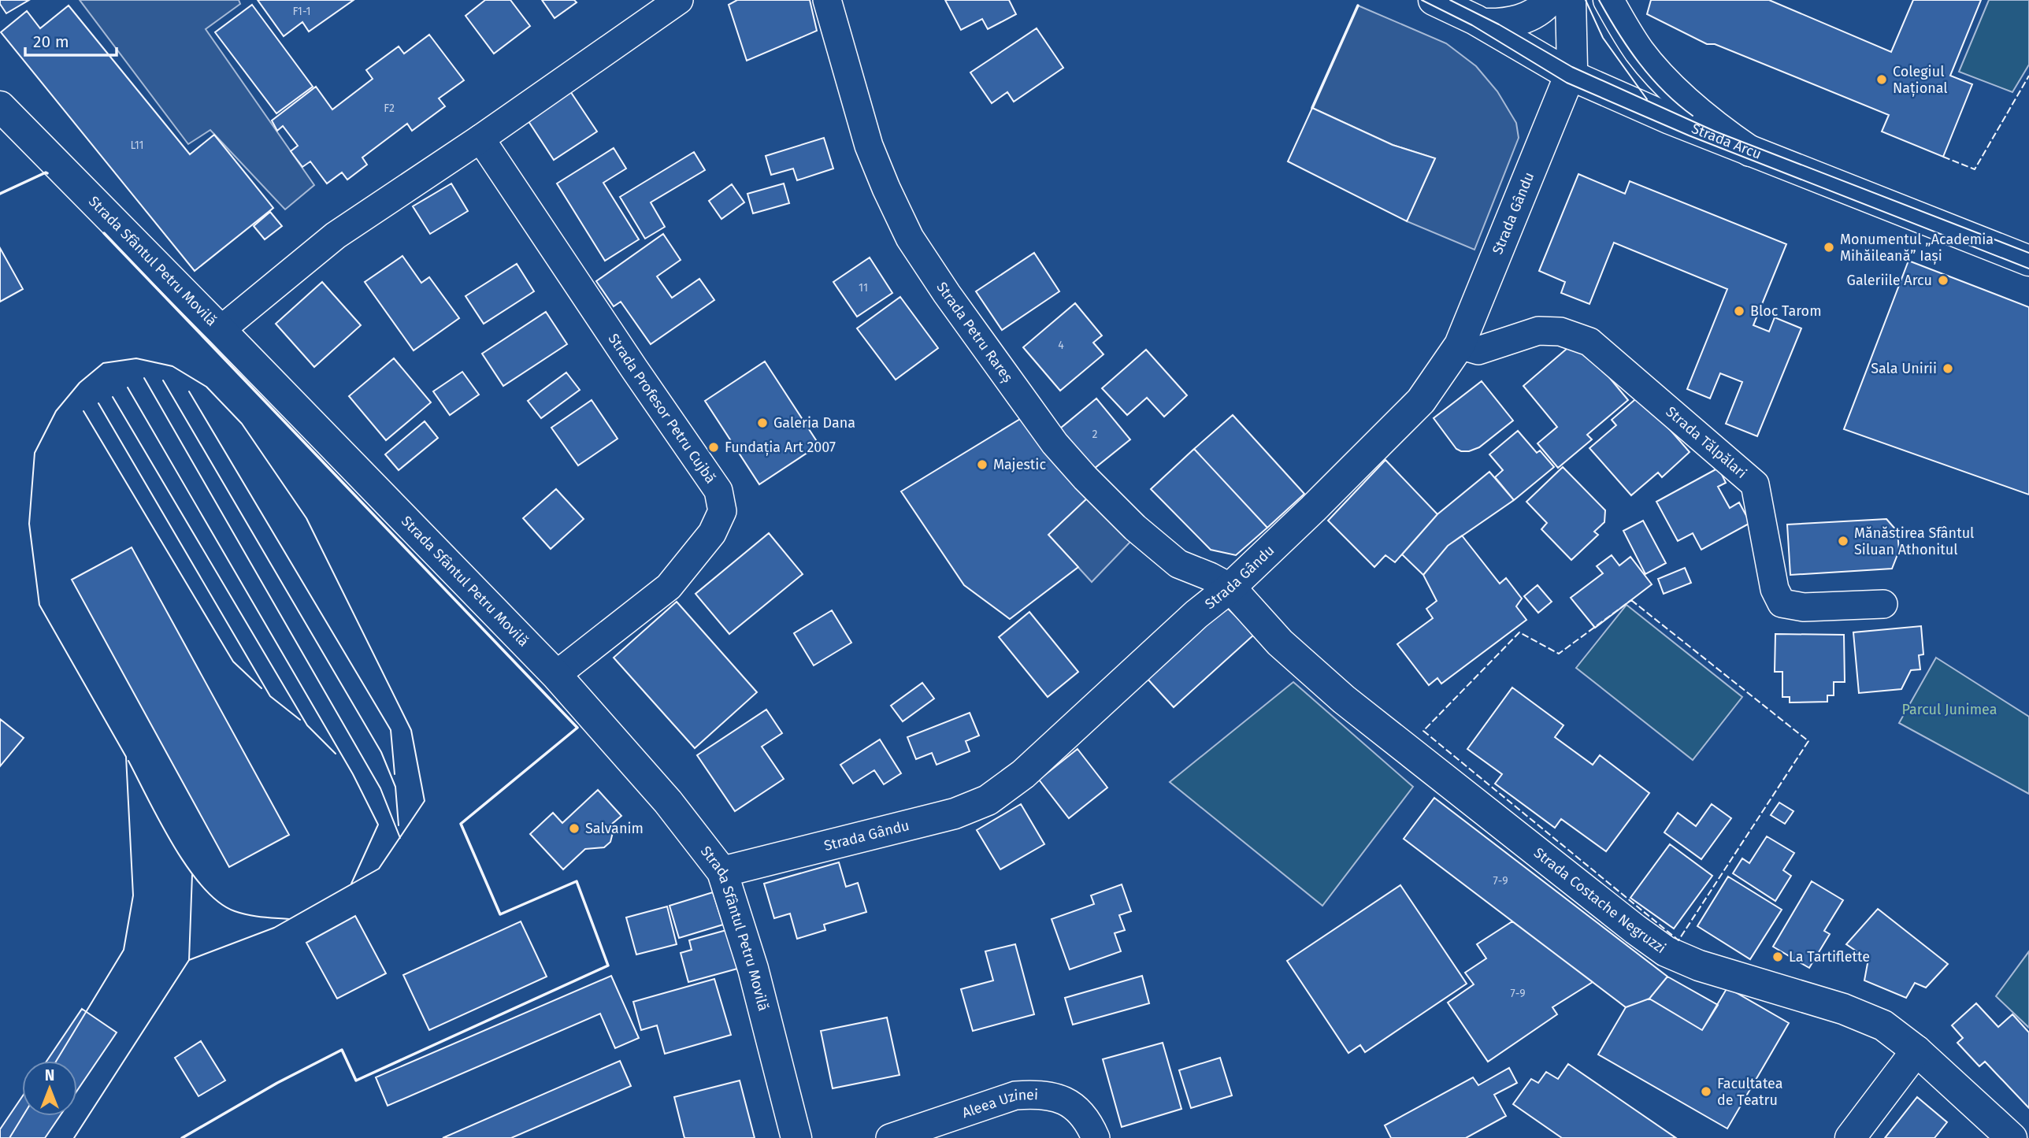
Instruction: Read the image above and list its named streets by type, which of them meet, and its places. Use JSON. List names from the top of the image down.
{
  "streets": {
    "street": [
      "Strada Arcu",
      "Strada Gându",
      "Strada Sfântul Petru Movilă",
      "Strada Petru Rareș",
      "Strada Profesor Petru Cujbă",
      "Strada Tălpălari",
      "Strada Costache Negruzzi",
      "Aleea Uzinei"
    ]
  },
  "crossings": [
    ["Strada Arcu", "Strada Gându"],
    ["Strada Gându", "Strada Sfântul Petru Movilă"],
    ["Strada Gându", "Strada Petru Rareș"],
    ["Strada Gându", "Strada Tălpălari"],
    ["Strada Gându", "Strada Costache Negruzzi"],
    ["Strada Sfântul Petru Movilă", "Strada Profesor Petru Cujbă"],
    ["Strada Petru Rareș", "Strada Costache Negruzzi"]
  ],
  "parks": ["Parcul Junimea"],
  "places": [
    "Colegiul Național",
    "Monumentul „Academia Mihăileană” Iași",
    "Galeriile Arcu",
    "Bloc Tarom",
    "Sala Unirii",
    "Galeria Dana",
    "Fundația Art 2007",
    "Majestic",
    "Mănăstirea Sfântul Siluan Athonitul",
    "Salvanim",
    "La Tartiflette",
    "Facultatea de Teatru"
  ],
  "house_numbers": [
    "F1-1",
    "F2",
    "L11",
    "11",
    "4",
    "2",
    "7-9",
    "7-9"
  ],
  "scale_bar": "20 m",
  "north": "top"
}
